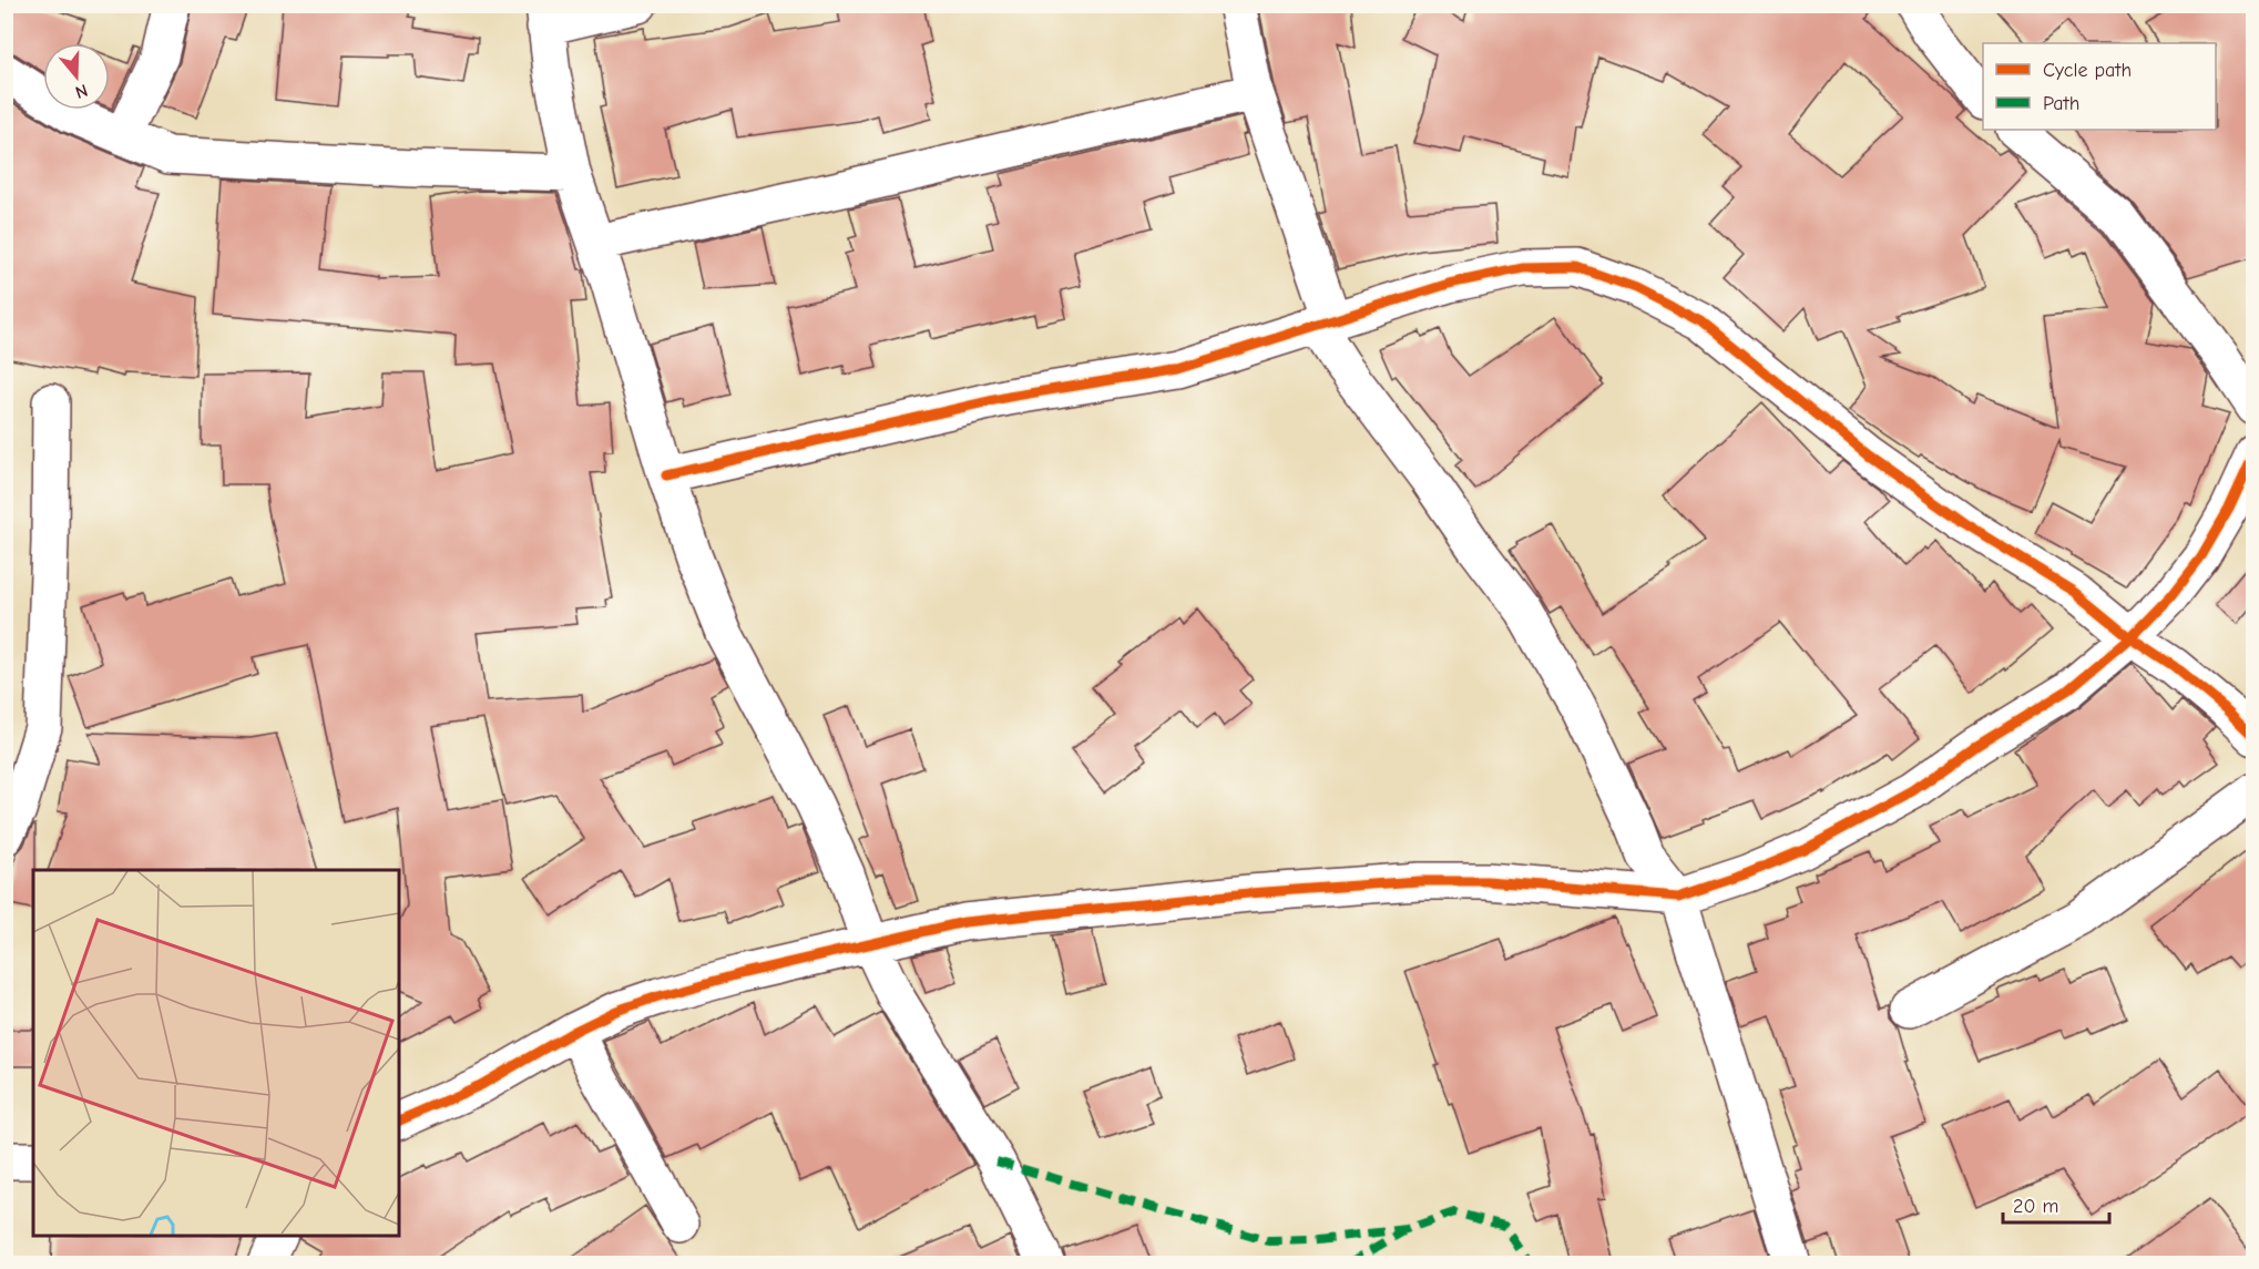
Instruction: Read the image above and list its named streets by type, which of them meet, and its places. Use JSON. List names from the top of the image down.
{
  "legend": ["Cycle path", "Path"],
  "scale_bar": "20 m",
  "north": "bottom"
}
